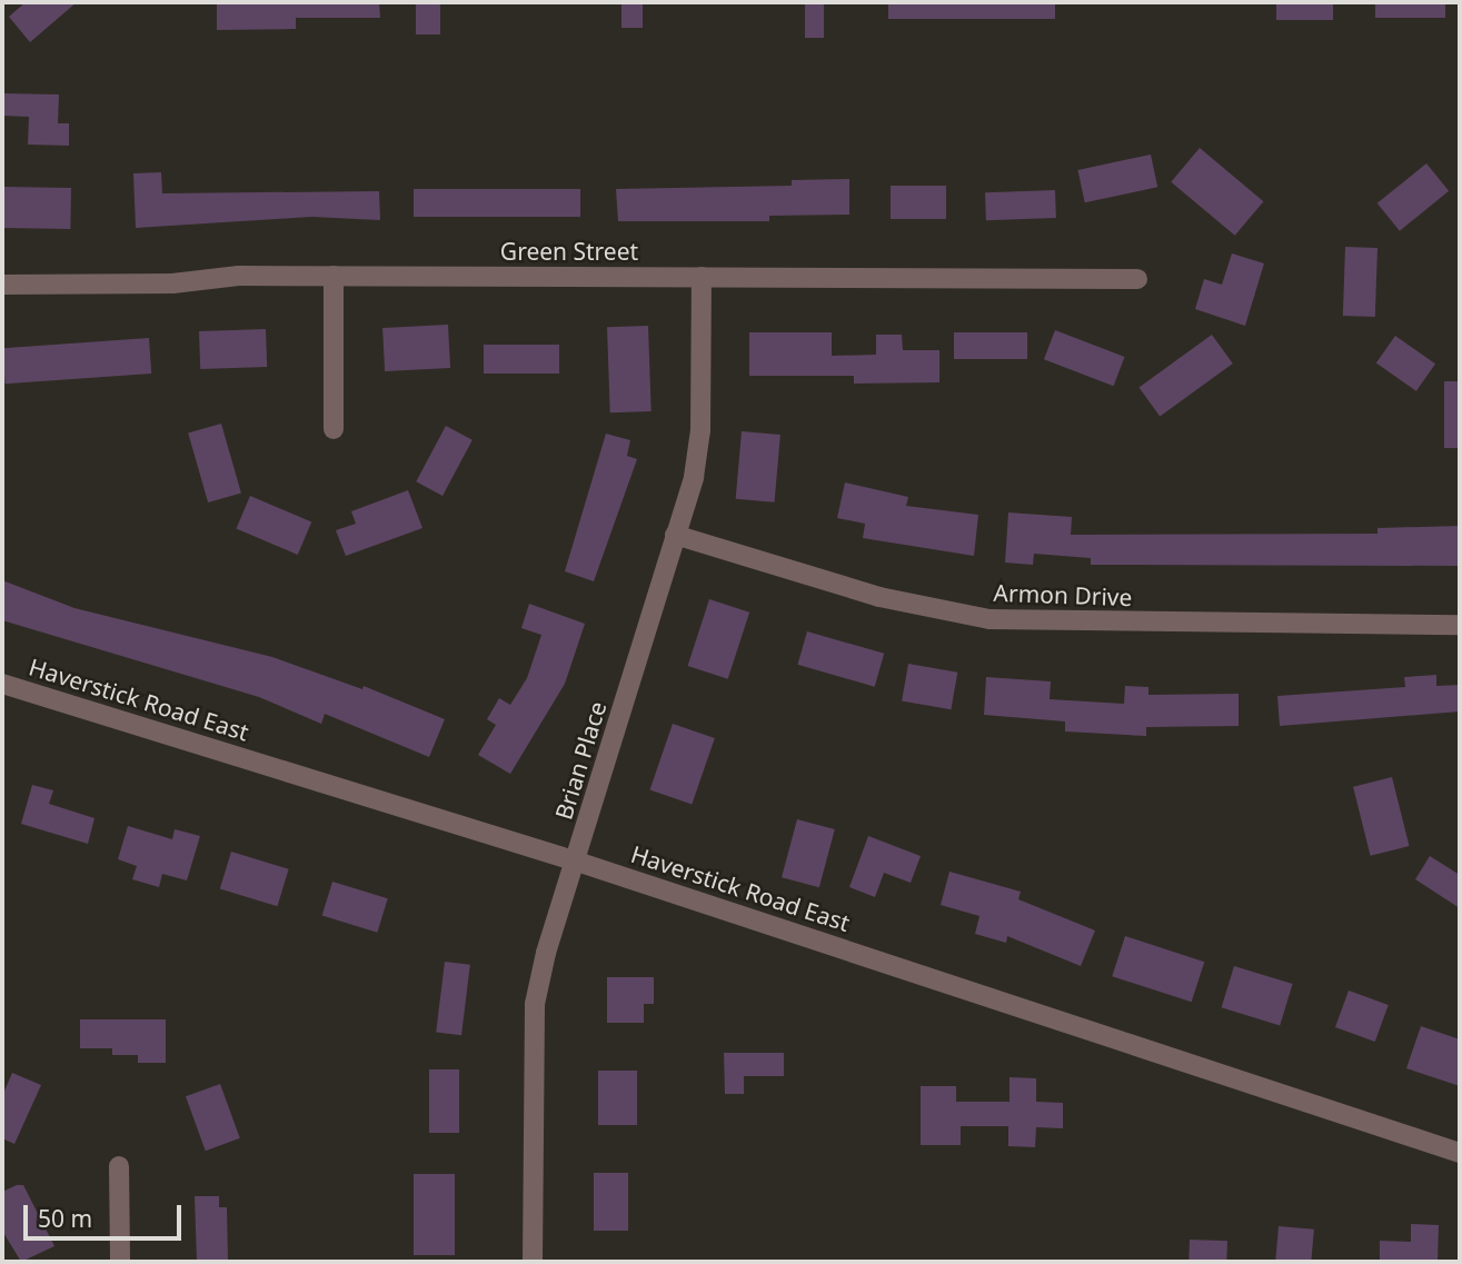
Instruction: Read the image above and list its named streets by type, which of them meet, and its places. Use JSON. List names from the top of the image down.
{
  "streets": {
    "street": [
      "Green Street",
      "Armon Drive",
      "Haverstick Road East",
      "Brian Place"
    ]
  },
  "crossings": [
    ["Green Street", "Brian Place"],
    ["Armon Drive", "Brian Place"],
    ["Haverstick Road East", "Brian Place"]
  ],
  "scale_bar": "50 m"
}
